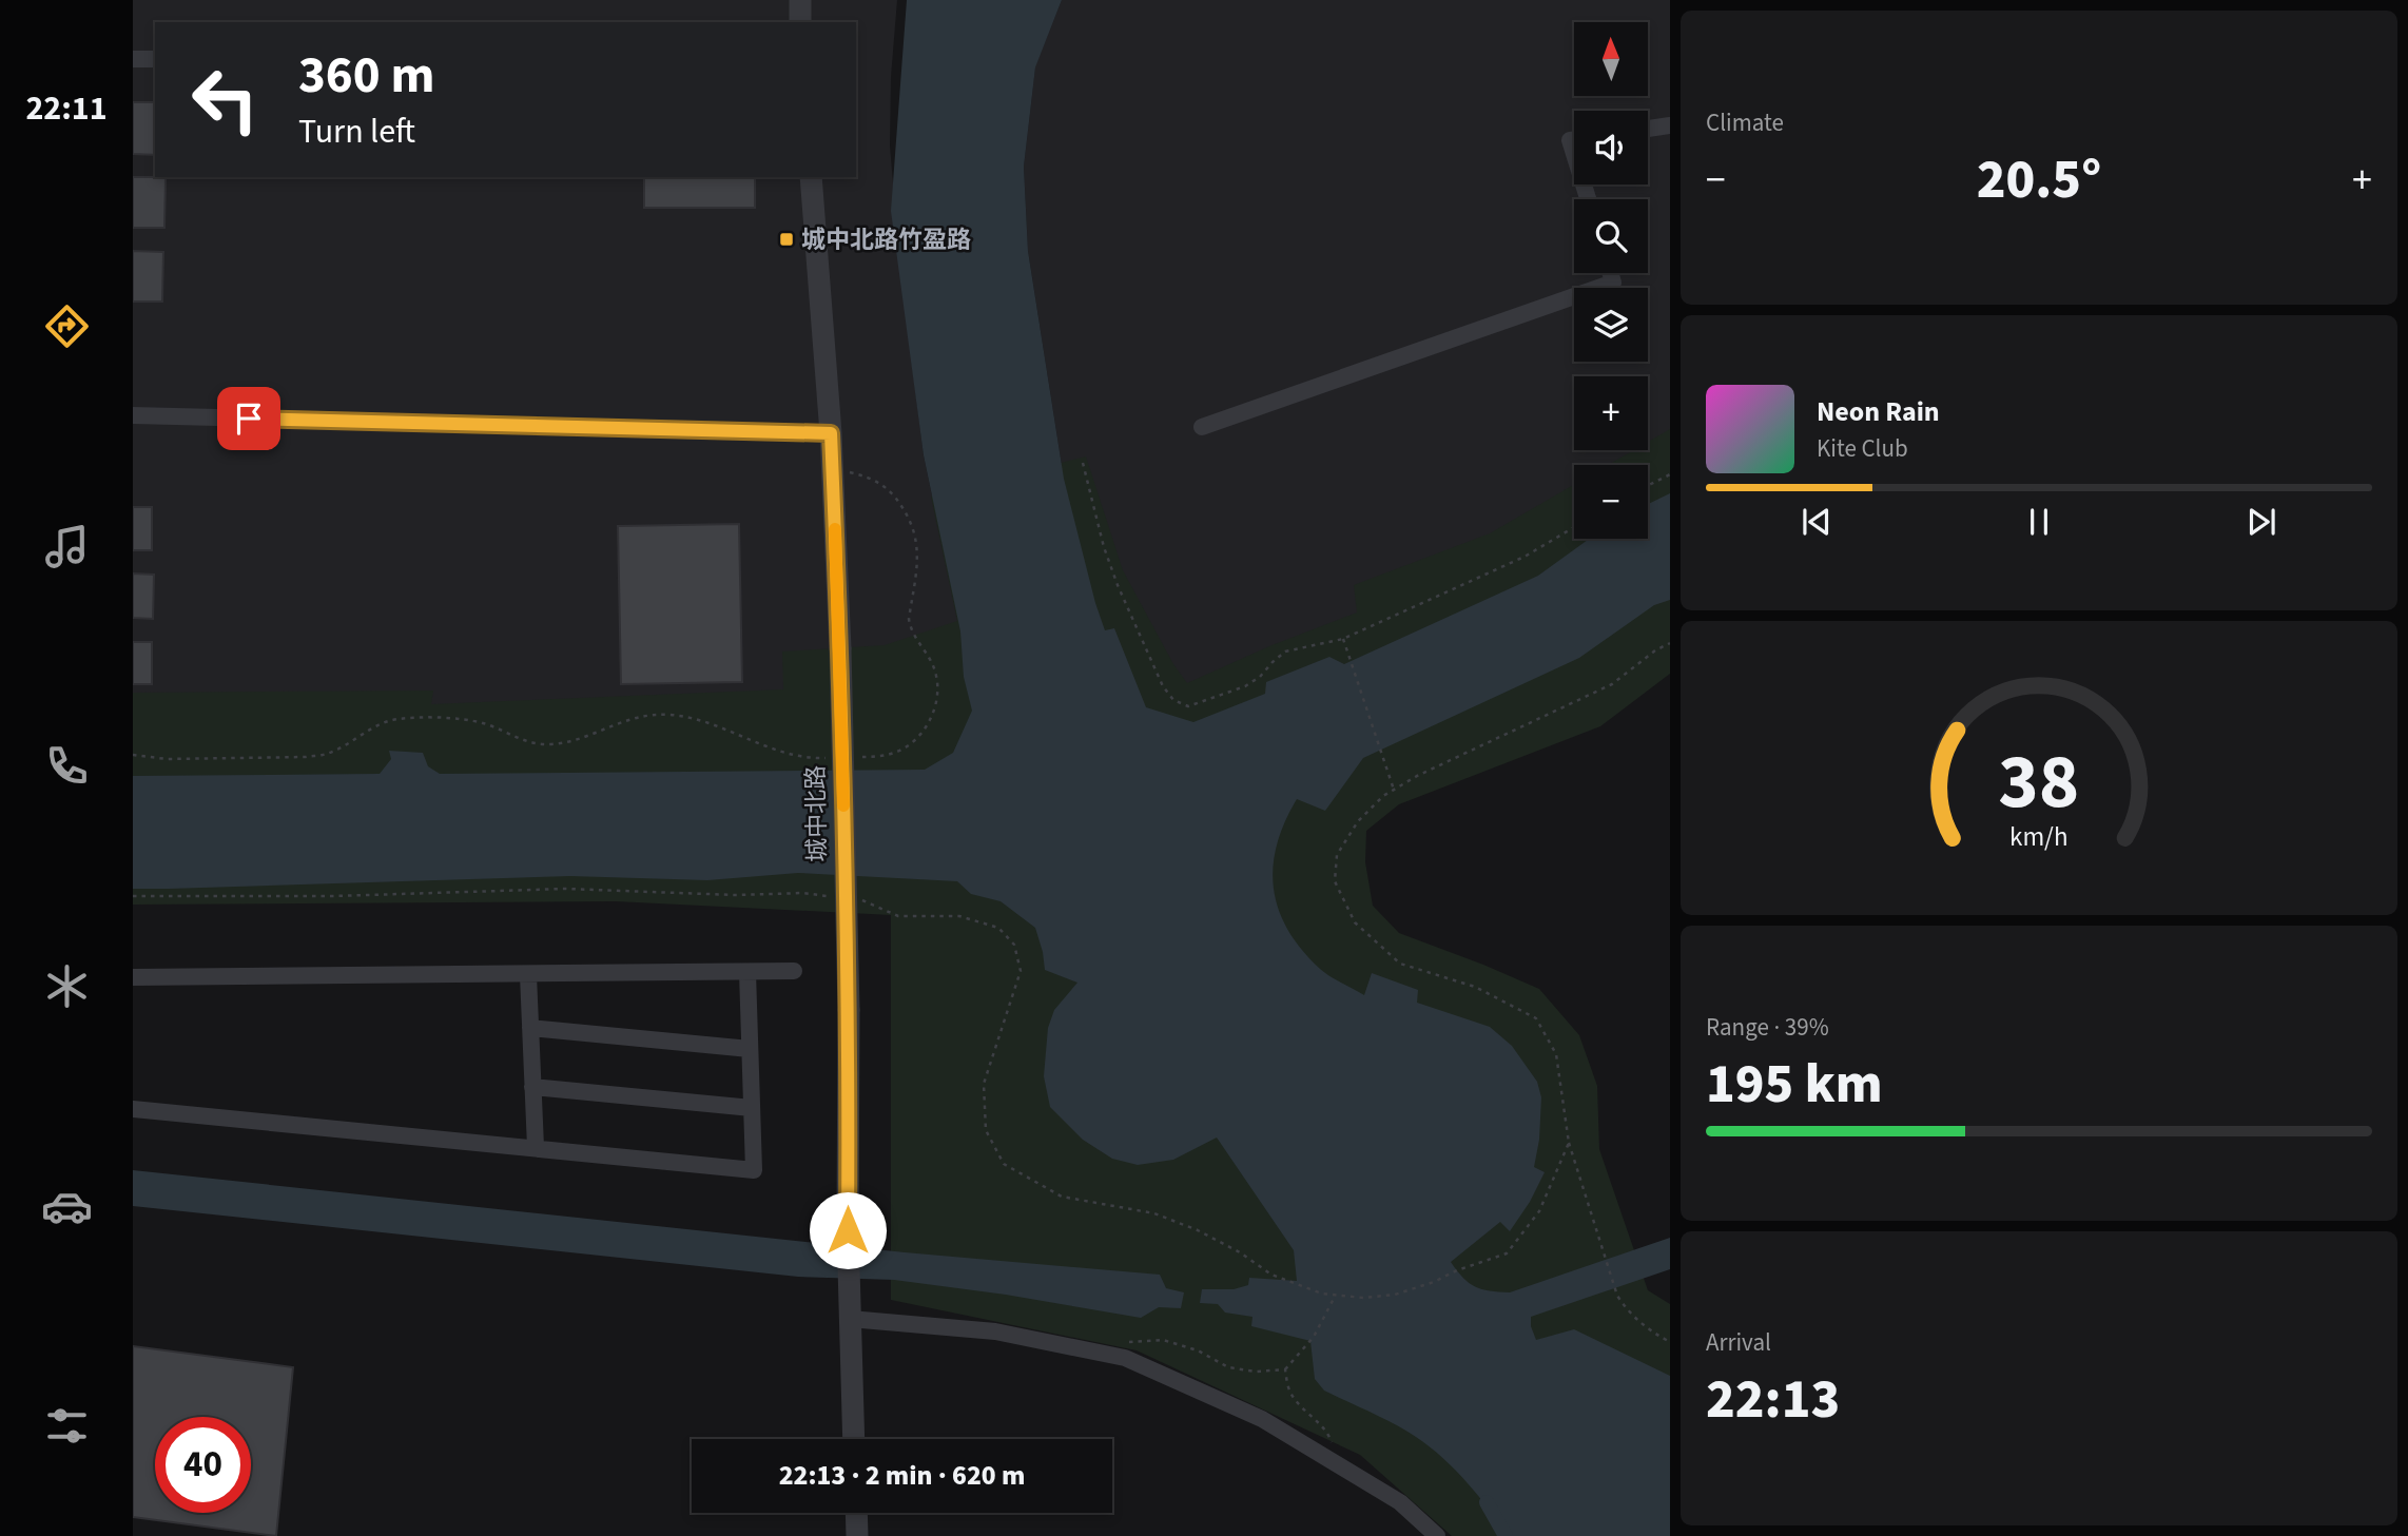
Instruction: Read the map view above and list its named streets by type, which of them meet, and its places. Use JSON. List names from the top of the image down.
{
  "streets": {
    "street": ["城中北路"]
  },
  "places": {
    "transit": ["城中北路竹盈路"]
  },
  "north": "top",
  "page": {
    "tabs": "22:11",
    "tile": [
      "Climate",
      ["Range · 39%", "195 km"],
      ["Arrival", "22:13"]
    ],
    "map_buttons": ["+", "−"],
    "turn": ["360 m", "Turn left"],
    "heat": ["−", "20.5°", "+"],
    "song": ["Neon Rain", "Kite Club"],
    "limit": "40",
    "trip": "22:13 · 2 min · 620 m",
    "gauge": ["38", "km/h"]
  }
}
